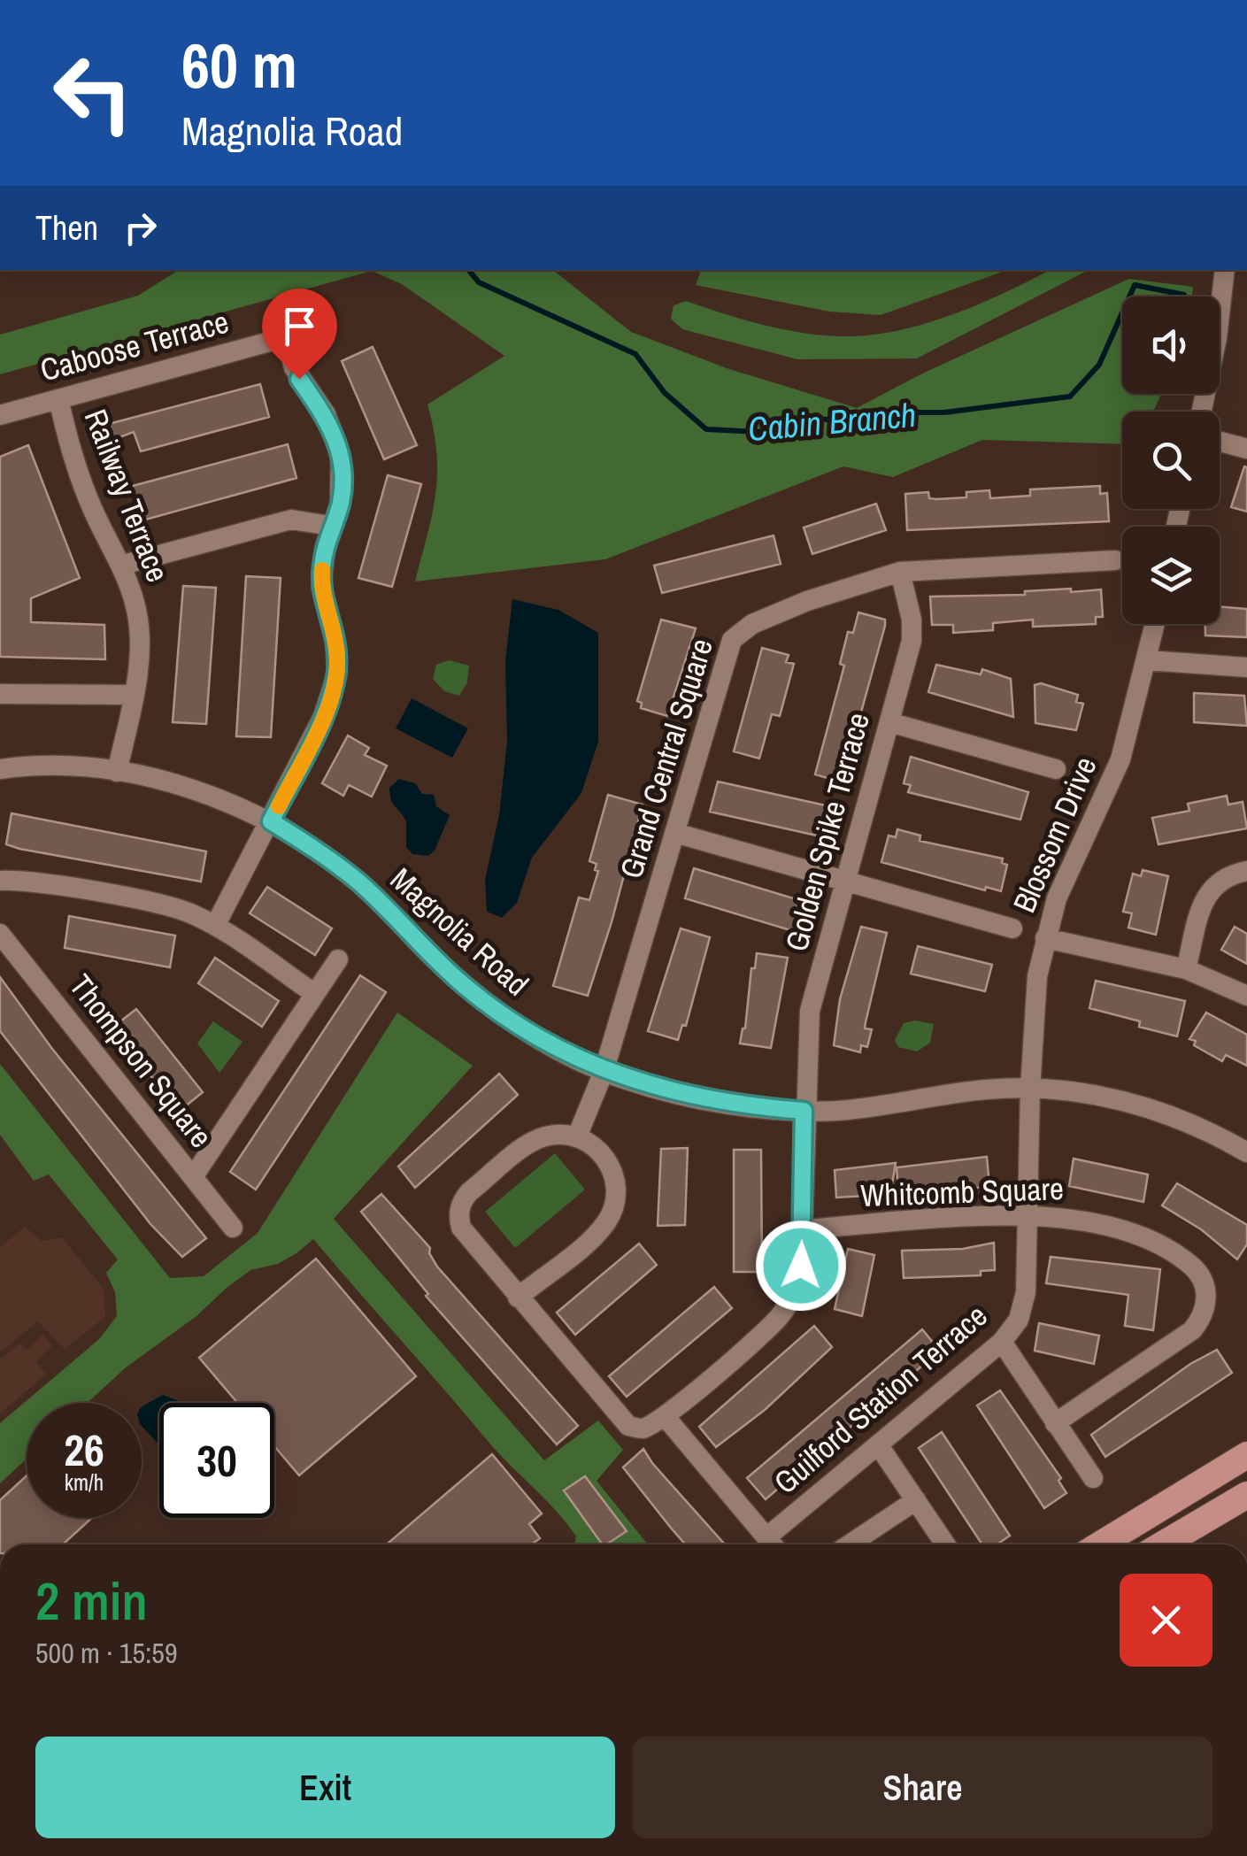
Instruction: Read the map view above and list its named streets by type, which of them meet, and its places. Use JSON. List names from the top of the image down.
{
  "streets": {
    "street": [
      "Caboose Terrace",
      "Railway Terrace",
      "Grand Central Square",
      "Golden Spike Terrace",
      "Blossom Drive",
      "Magnolia Road",
      "Thompson Square",
      "Whitcomb Square",
      "Guilford Station Terrace"
    ]
  },
  "crossings": [
    ["Caboose Terrace", "Railway Terrace"],
    ["Railway Terrace", "Magnolia Road"],
    ["Grand Central Square", "Golden Spike Terrace"],
    ["Grand Central Square", "Magnolia Road"],
    ["Golden Spike Terrace", "Magnolia Road"],
    ["Golden Spike Terrace", "Whitcomb Square"],
    ["Blossom Drive", "Magnolia Road"],
    ["Blossom Drive", "Guilford Station Terrace"],
    ["Magnolia Road", "Guilford Station Terrace"],
    ["Whitcomb Square", "Guilford Station Terrace"]
  ],
  "water": ["Cabin Branch"],
  "page": {
    "turn": ["60 m", "Magnolia Road"],
    "then": "Then",
    "speed": "26 km/h",
    "limit": "30",
    "heading": ["2 min", "500 m · 15:59"],
    "buttons": ["Exit", "Share"]
  }
}
